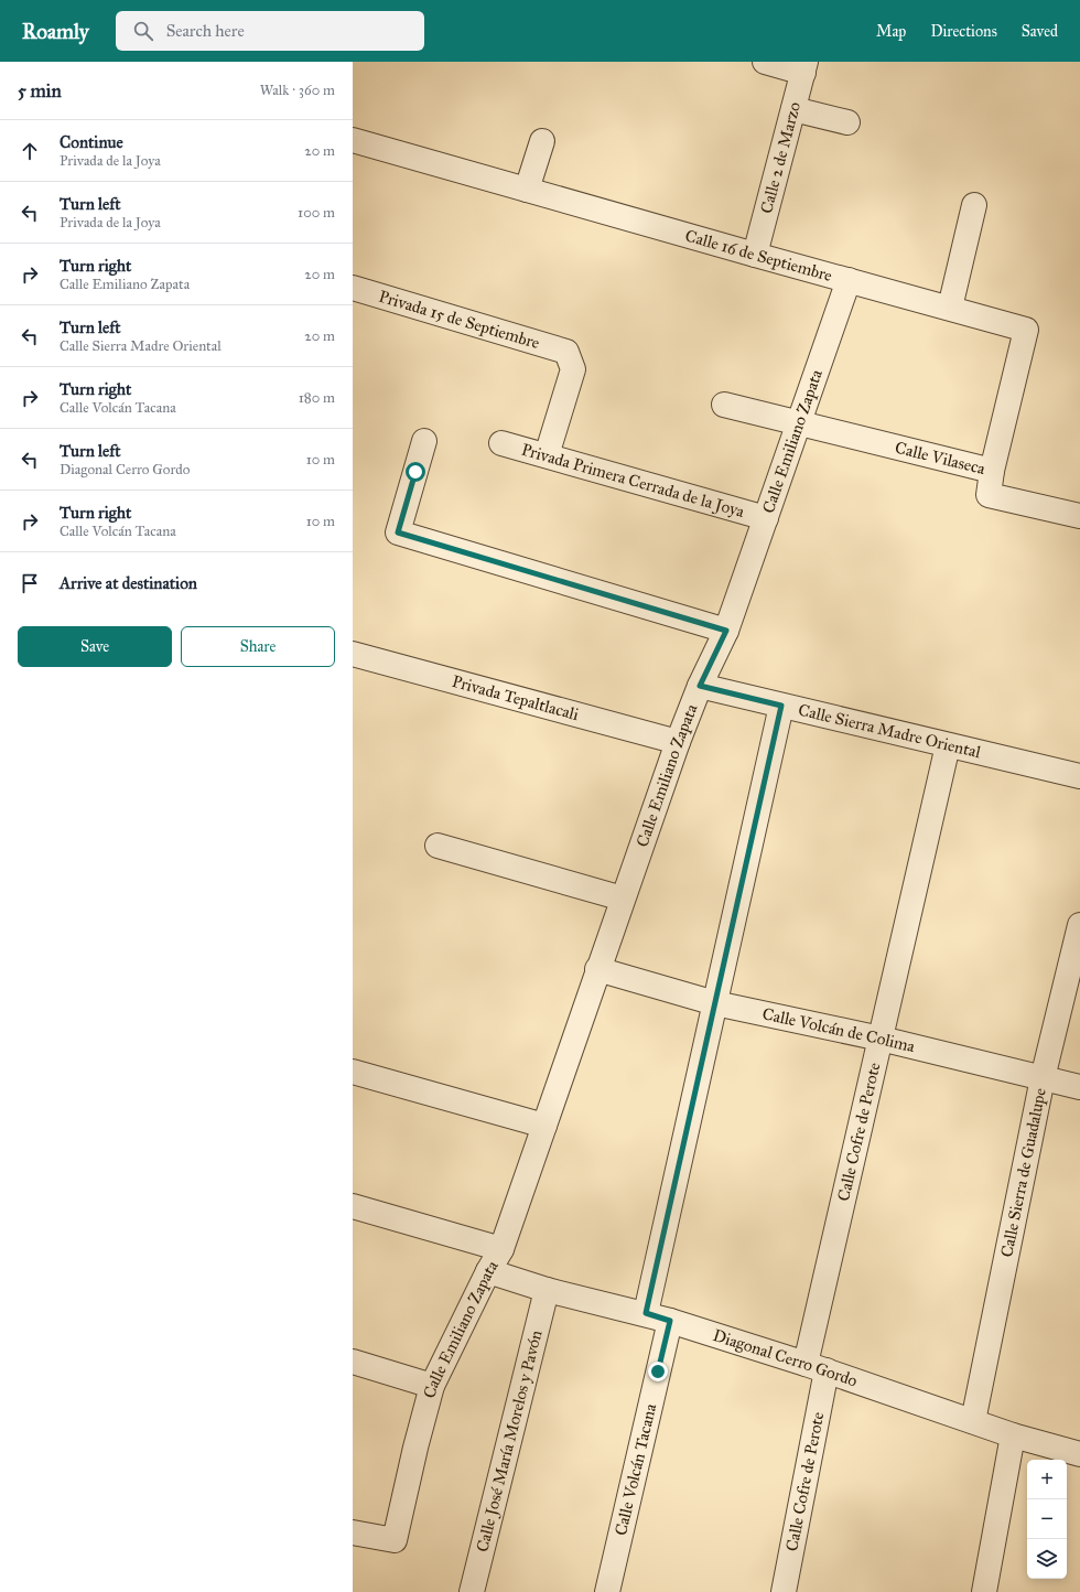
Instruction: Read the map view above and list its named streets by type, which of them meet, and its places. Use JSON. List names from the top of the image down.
{
  "streets": {
    "street": [
      "Calle 2 de Marzo",
      "Calle 16 de Septiembre",
      "Privada 15 de Septiembre",
      "Calle Emiliano Zapata",
      "Calle Vilaseca",
      "Privada Primera Cerrada de la Joya",
      "Privada Tepaltlacali",
      "Calle Sierra Madre Oriental",
      "Calle Volcán de Colima",
      "Calle Cofre de Perote",
      "Calle Sierra de Guadalupe",
      "Diagonal Cerro Gordo",
      "Calle José María Morelos y Pavón",
      "Calle Volcán Tacana"
    ]
  },
  "crossings": [
    ["Calle 2 de Marzo", "Calle 16 de Septiembre"],
    ["Calle 16 de Septiembre", "Calle Emiliano Zapata"],
    ["Calle 16 de Septiembre", "Calle Vilaseca"],
    ["Privada 15 de Septiembre", "Privada Primera Cerrada de la Joya"],
    ["Calle Emiliano Zapata", "Calle Vilaseca"],
    ["Calle Emiliano Zapata", "Privada Primera Cerrada de la Joya"],
    ["Calle Emiliano Zapata", "Privada Tepaltlacali"],
    ["Calle Emiliano Zapata", "Calle Sierra Madre Oriental"],
    ["Calle Emiliano Zapata", "Calle Volcán de Colima"],
    ["Calle Emiliano Zapata", "Diagonal Cerro Gordo"],
    ["Calle Sierra Madre Oriental", "Calle Cofre de Perote"],
    ["Calle Volcán de Colima", "Calle Cofre de Perote"],
    ["Calle Volcán de Colima", "Calle Sierra de Guadalupe"],
    ["Calle Cofre de Perote", "Diagonal Cerro Gordo"],
    ["Calle Sierra de Guadalupe", "Diagonal Cerro Gordo"],
    ["Diagonal Cerro Gordo", "Calle José María Morelos y Pavón"],
    ["Diagonal Cerro Gordo", "Calle Volcán Tacana"]
  ],
  "page": {
    "header": "Roamly",
    "search": "Search here",
    "nav": ["Map", "Directions", "Saved"],
    "heading": ["5 min", "Walk · 360 m"],
    "list": [
      ["Continue", "Privada de la Joya", "20 m"],
      ["Turn left", "Privada de la Joya", "100 m"],
      ["Turn right", "Calle Emiliano Zapata", "20 m"],
      ["Turn left", "Calle Sierra Madre Oriental", "20 m"],
      ["Turn right", "Calle Volcán Tacana", "180 m"],
      ["Turn left", "Diagonal Cerro Gordo", "10 m"],
      ["Turn right", "Calle Volcán Tacana", "10 m"],
      "Arrive at destination"
    ],
    "buttons": ["Save", "Share"],
    "map_buttons": ["+", "−"]
  }
}
